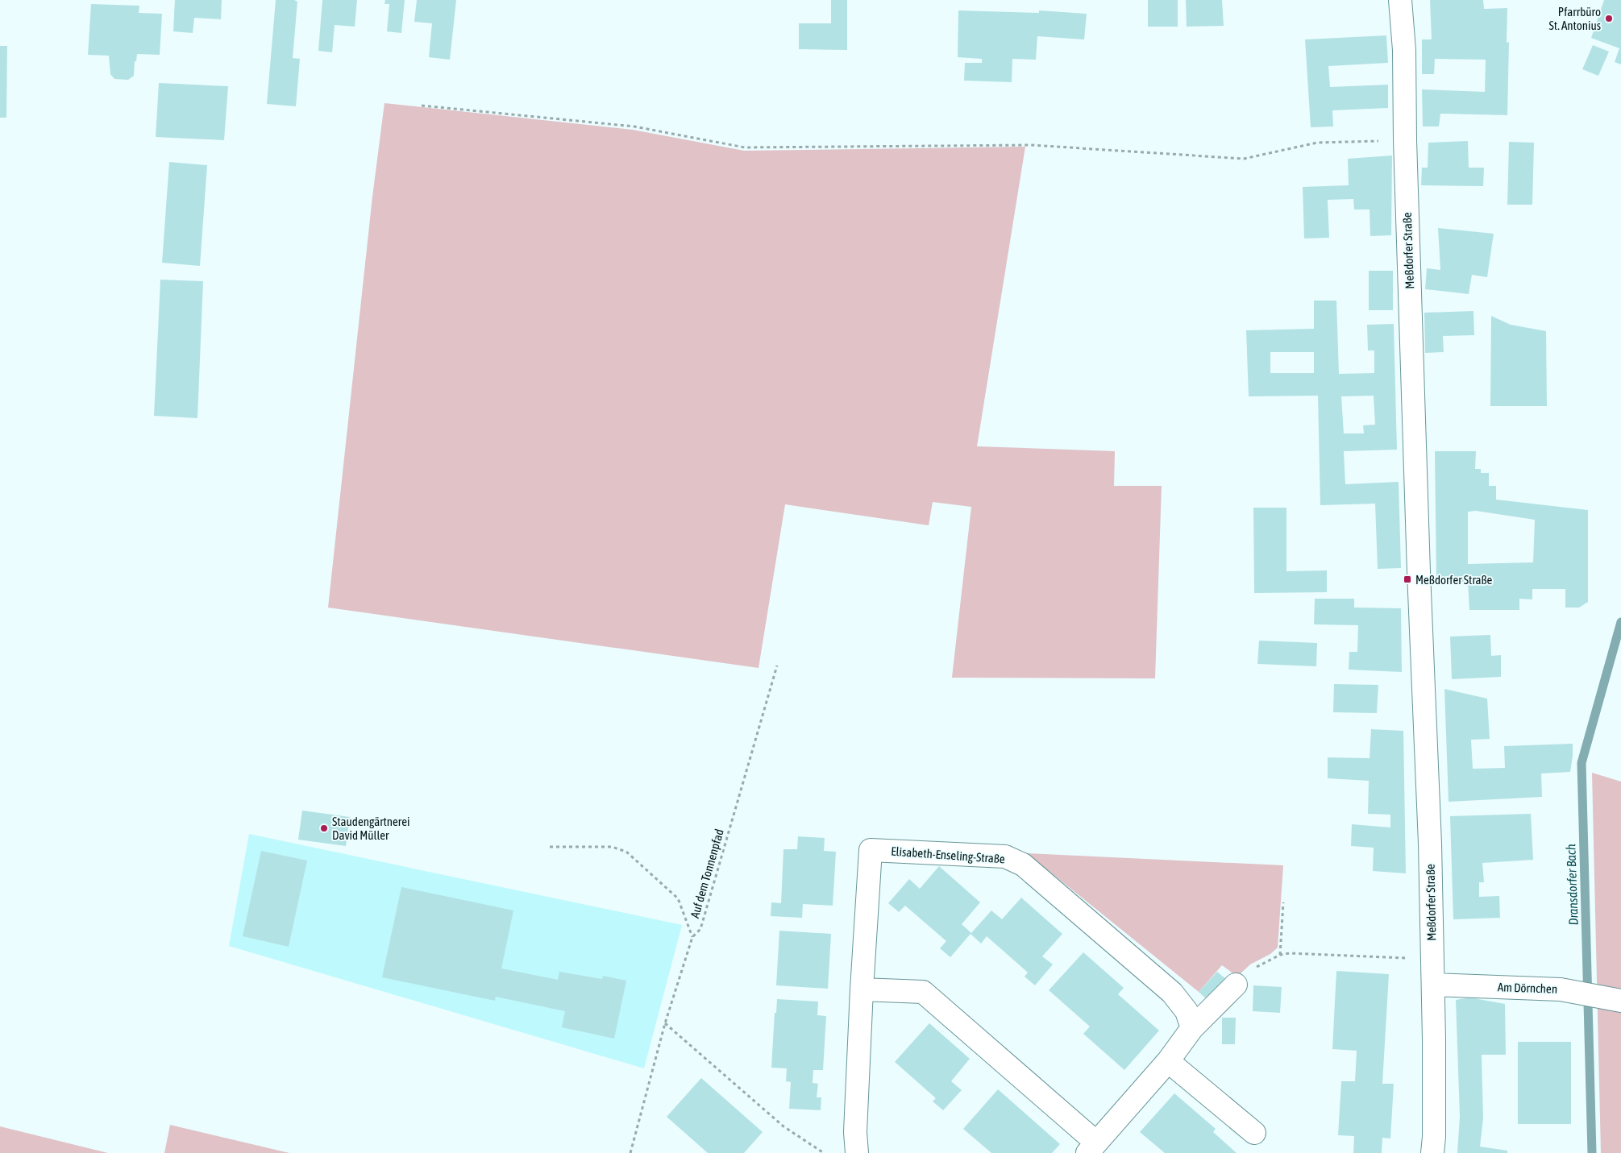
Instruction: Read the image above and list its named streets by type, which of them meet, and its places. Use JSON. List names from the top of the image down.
{
  "streets": {
    "street": ["Meßdorfer Straße", "Elisabeth-Enseling-Straße", "Am Dörnchen"],
    "path": ["Auf dem Tonnenpfad"]
  },
  "crossings": [
    ["Meßdorfer Straße", "Am Dörnchen"]
  ],
  "water": ["Dransdorfer Bach"],
  "places": {
    "other": ["Pfarrbüro St. Antonius", "Staudengärtnerei David Müller"],
    "transit": ["Meßdorfer Straße"]
  }
}
